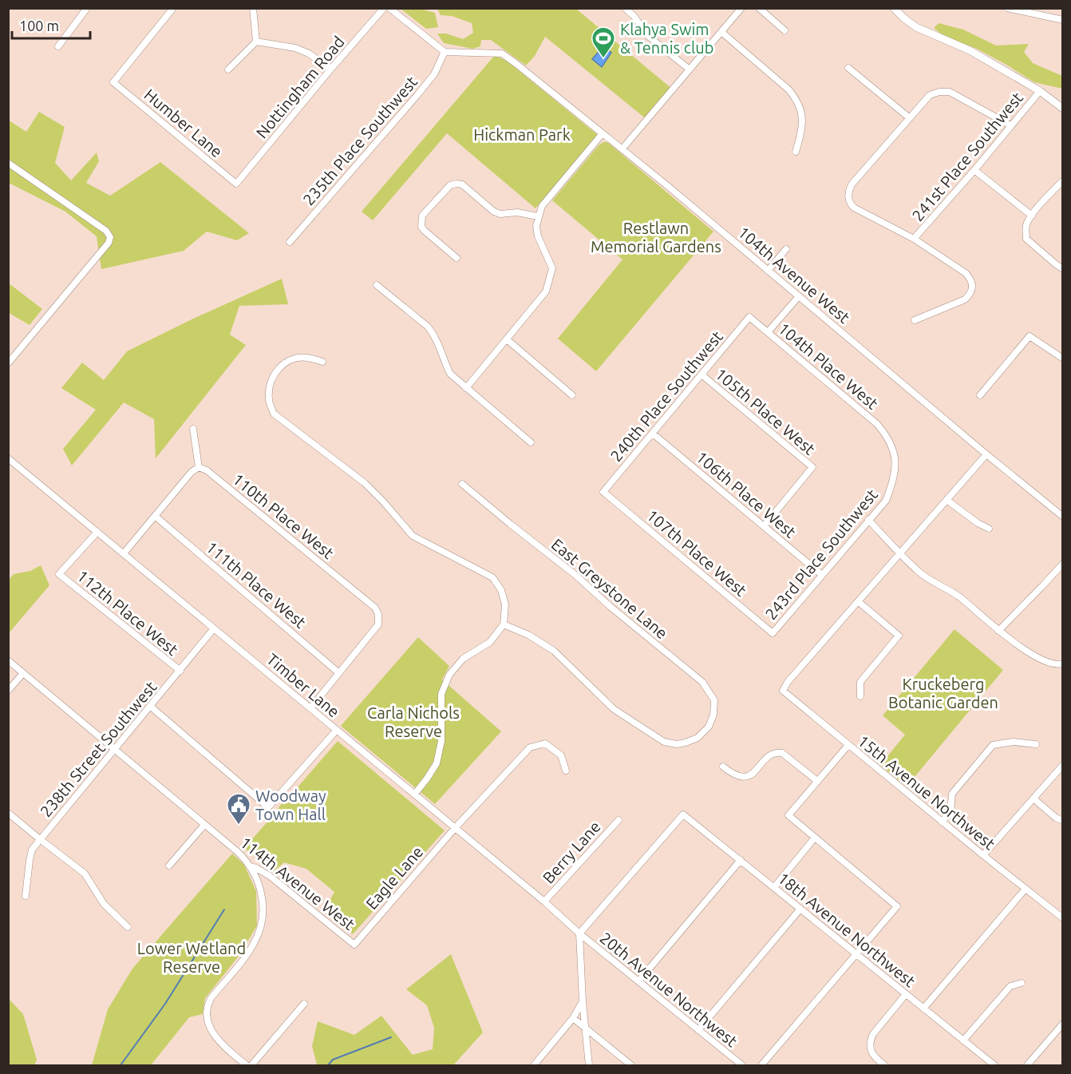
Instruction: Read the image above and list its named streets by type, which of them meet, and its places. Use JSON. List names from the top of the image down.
{
  "streets": {
    "street": [
      "Nottingham Road",
      "Humber Lane",
      "235th Place Southwest",
      "241st Place Southwest",
      "104th Avenue West",
      "104th Place West",
      "240th Place Southwest",
      "105th Place West",
      "106th Place West",
      "110th Place West",
      "107th Place West",
      "243rd Place Southwest",
      "111th Place West",
      "East Greystone Lane",
      "112th Place West",
      "Timber Lane",
      "238th Street Southwest",
      "15th Avenue Northwest",
      "Berry Lane",
      "Eagle Lane",
      "114th Avenue West",
      "18th Avenue Northwest",
      "20th Avenue Northwest"
    ]
  },
  "crossings": [
    ["Nottingham Road", "Humber Lane"],
    ["235th Place Southwest", "104th Avenue West"],
    ["104th Place West", "240th Place Southwest"],
    ["104th Place West", "243rd Place Southwest"],
    ["240th Place Southwest", "105th Place West"],
    ["240th Place Southwest", "106th Place West"],
    ["240th Place Southwest", "107th Place West"],
    ["105th Place West", "106th Place West"],
    ["106th Place West", "243rd Place Southwest"],
    ["110th Place West", "111th Place West"],
    ["107th Place West", "243rd Place Southwest"],
    ["112th Place West", "Timber Lane"],
    ["112th Place West", "238th Street Southwest"],
    ["Timber Lane", "238th Street Southwest"],
    ["Timber Lane", "Berry Lane"],
    ["Timber Lane", "Eagle Lane"],
    ["Timber Lane", "18th Avenue Northwest"],
    ["Timber Lane", "20th Avenue Northwest"],
    ["238th Street Southwest", "114th Avenue West"],
    ["Eagle Lane", "114th Avenue West"],
    ["18th Avenue Northwest", "20th Avenue Northwest"]
  ],
  "parks": [
    "Hickman Park",
    "Restlawn Memorial Gardens",
    "Kruckeberg Botanic Garden",
    "Carla Nichols Reserve",
    "Lower Wetland Reserve"
  ],
  "places": {
    "sports": ["Klahya Swim & Tennis club"],
    "public building": ["Woodway Town Hall"]
  },
  "scale_bar": "100 m"
}
